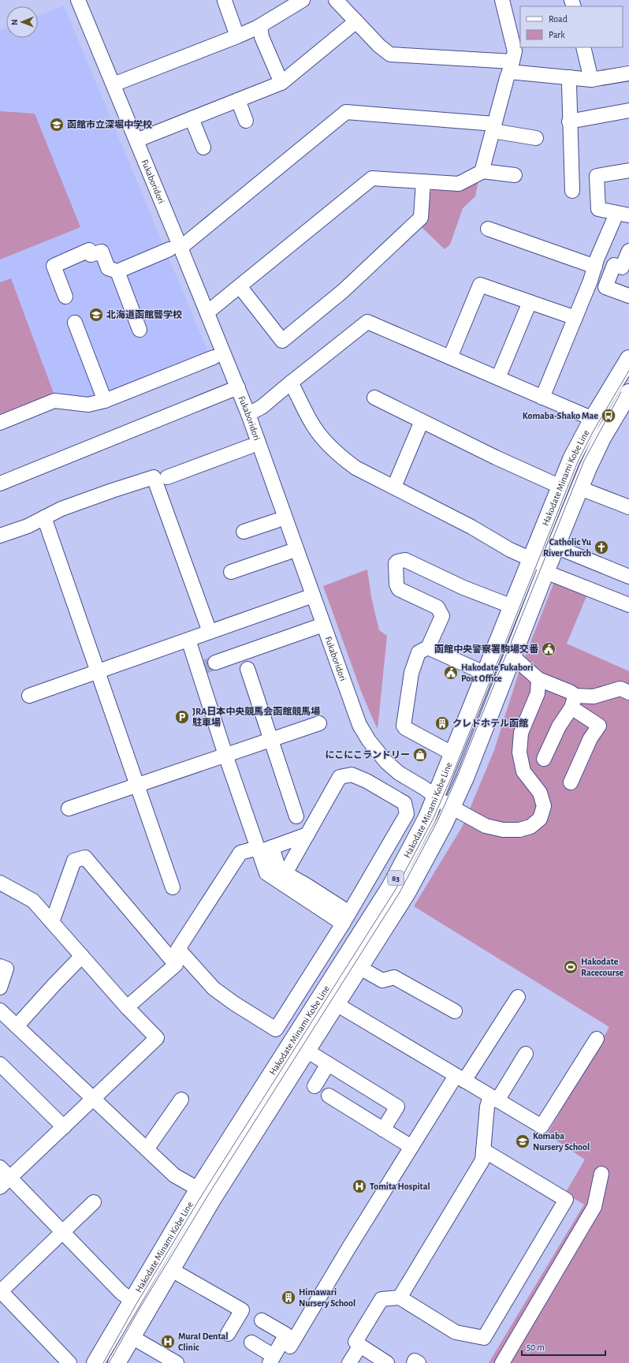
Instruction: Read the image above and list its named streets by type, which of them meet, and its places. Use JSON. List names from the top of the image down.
{
  "streets": {
    "main road": ["Hakodate Minami Kobe Line", "83"],
    "street": ["Fukaboridori"]
  },
  "crossings": [
    ["Fukaboridori", "Hakodate Minami Kobe Line"]
  ],
  "places": {
    "school or university": ["函館市立深堀中学校", "北海道函館聾学校", "Komaba Nursery School"],
    "bus stop": ["Komaba-Shako Mae"],
    "church": ["Catholic Yu River Church"],
    "public building": ["函館中央警察署駒場交番", "Hakodate Fukabori Post Office"],
    "parking": ["JRA日本中央競馬会函館競馬場 駐車場"],
    "building": ["クレドホテル函館", "Himawari Nursery School"],
    "shop": ["にこにこランドリー"],
    "sports": ["Hakodate Racecourse"],
    "hospital": ["Tomita Hospital", "MuraI Dental Clinic"]
  },
  "legend": ["Road", "Park"],
  "scale_bar": "50 m",
  "north": "left"
}
